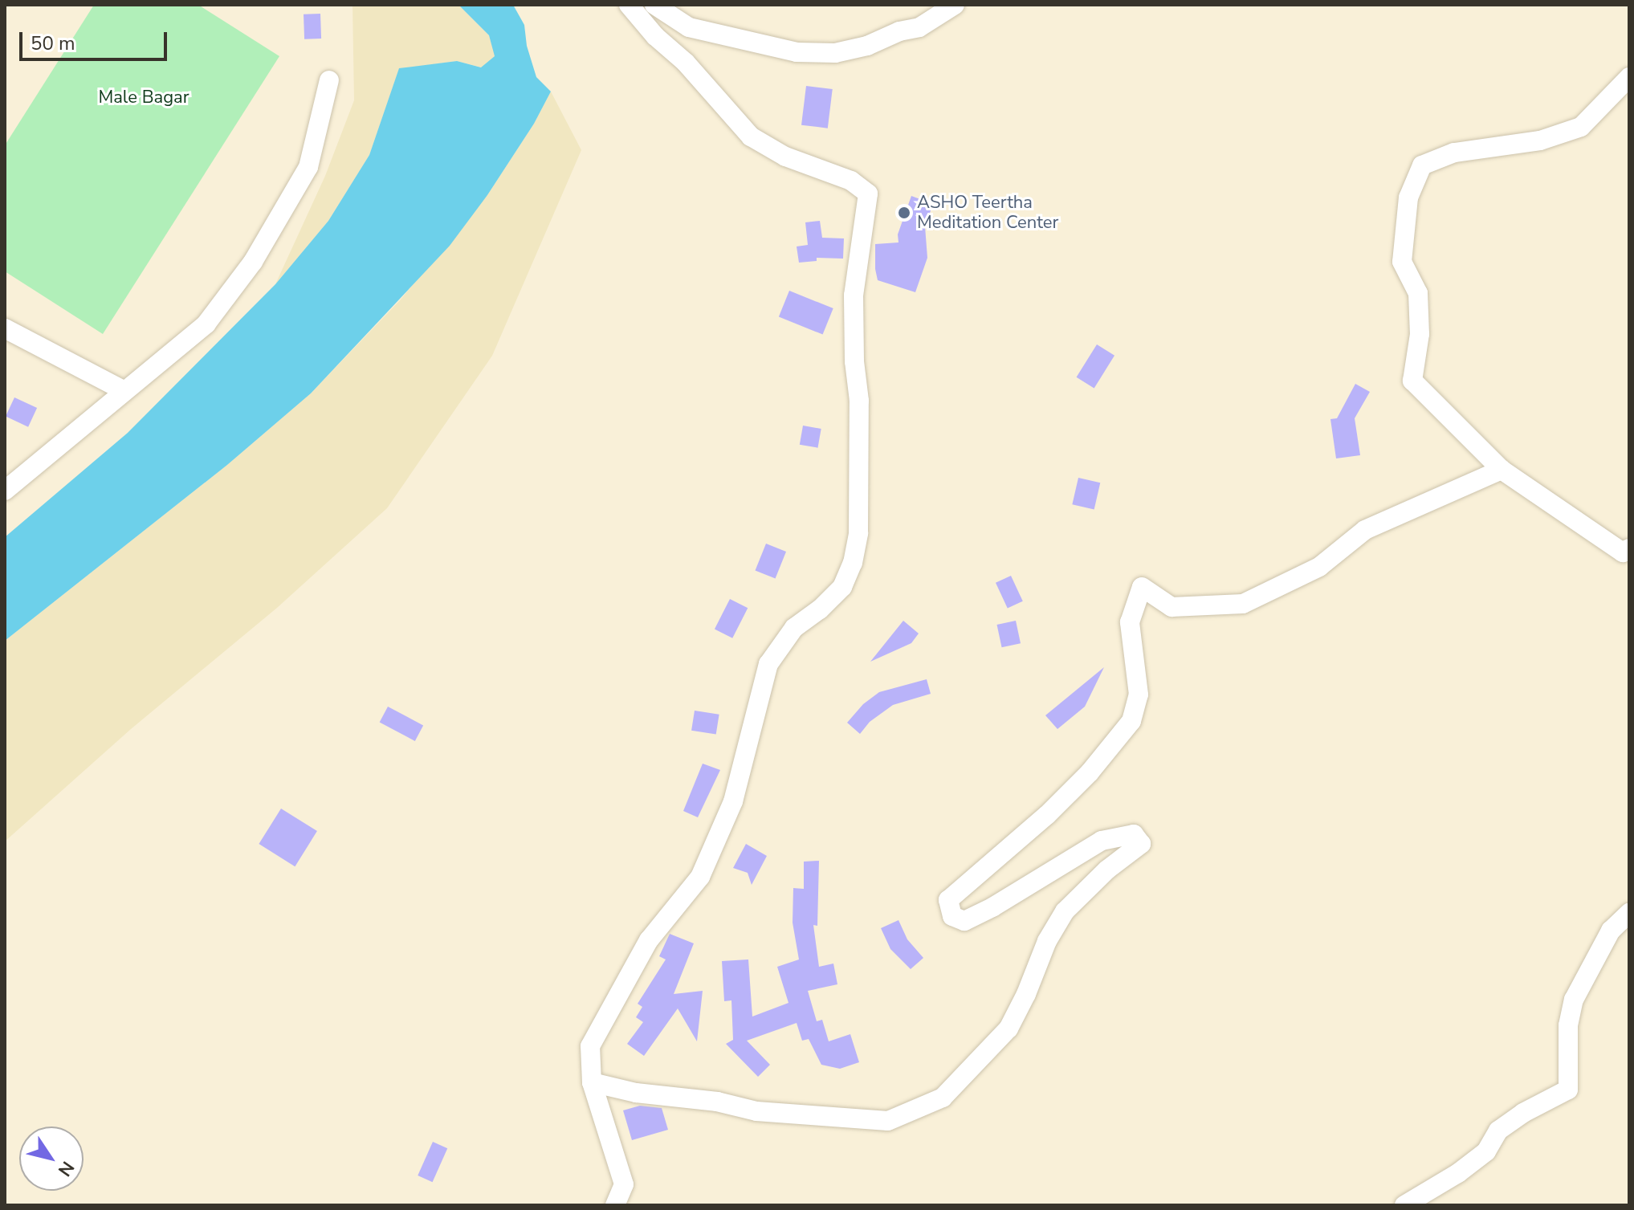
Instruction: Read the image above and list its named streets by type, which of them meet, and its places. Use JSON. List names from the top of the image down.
{
  "parks": ["Male Bagar"],
  "places": ["ASHO Teertha Meditation Center"],
  "scale_bar": "50 m",
  "north": "bottom right"
}
